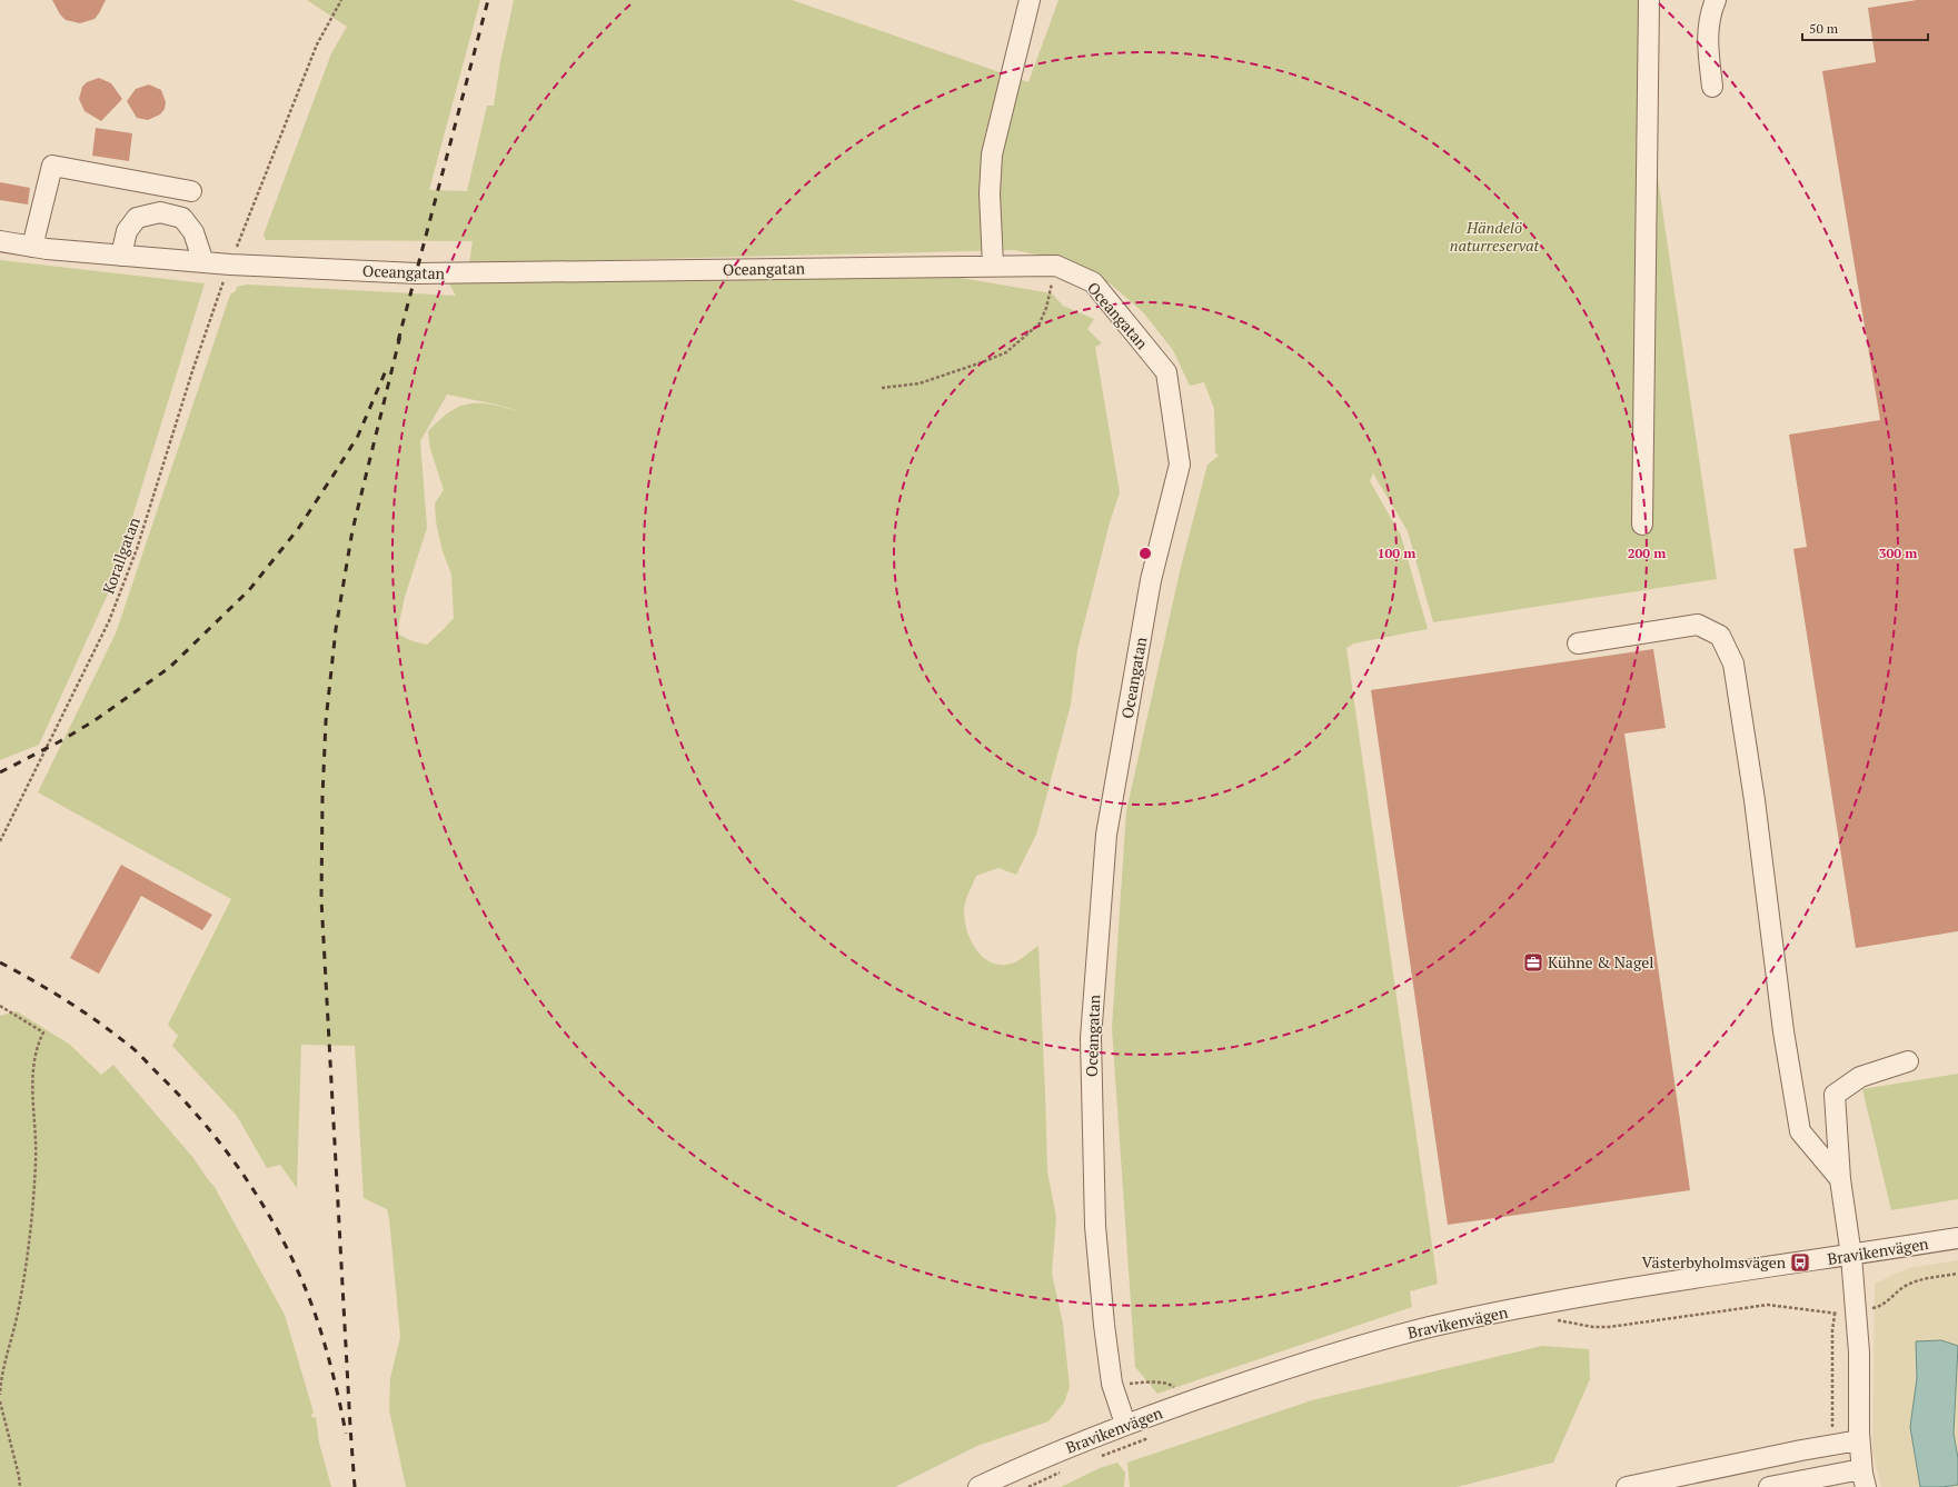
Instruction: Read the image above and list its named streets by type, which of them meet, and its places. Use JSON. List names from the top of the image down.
{
  "streets": {
    "street": ["Oceangatan", "Bravikenvägen"],
    "path": ["Korallgatan"]
  },
  "crossings": [
    ["Oceangatan", "Korallgatan"],
    ["Oceangatan", "Bravikenvägen"]
  ],
  "parks": ["Händelö naturreservat"],
  "places": {
    "office": ["Kühne & Nagel"],
    "bus stop": ["Västerbyholmsvägen"]
  },
  "scale_bar": "50 m",
  "rings": ["100 m", "200 m", "300 m"]
}
